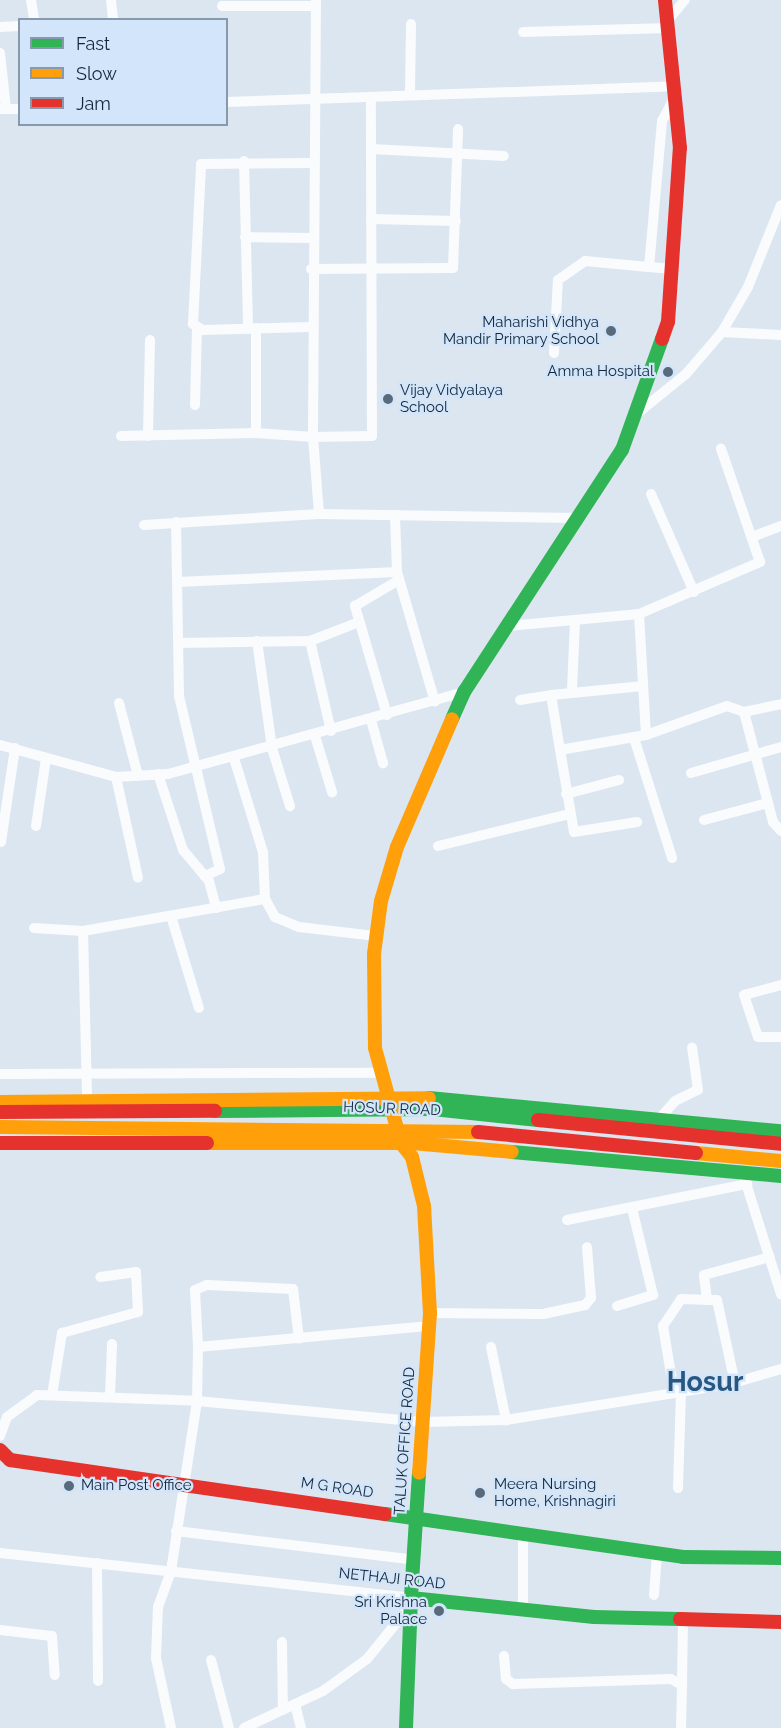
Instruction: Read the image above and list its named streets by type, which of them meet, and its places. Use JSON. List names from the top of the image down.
{
  "streets": {
    "main road": [
      "HOSUR ROAD",
      "TALUK OFFICE ROAD",
      "M G ROAD",
      "NETHAJI ROAD"
    ]
  },
  "crossings": [
    ["TALUK OFFICE ROAD", "M G ROAD"],
    ["TALUK OFFICE ROAD", "NETHAJI ROAD"]
  ],
  "districts": ["Hosur"],
  "places": [
    "Maharishi Vidhya Mandir Primary School",
    "Amma Hospital",
    "Vijay Vidyalaya School",
    "Main Post Office",
    "Meera Nursing Home, Krishnagiri",
    "Sri Krishna Palace"
  ],
  "legend": ["Fast", "Slow", "Jam"]
}
